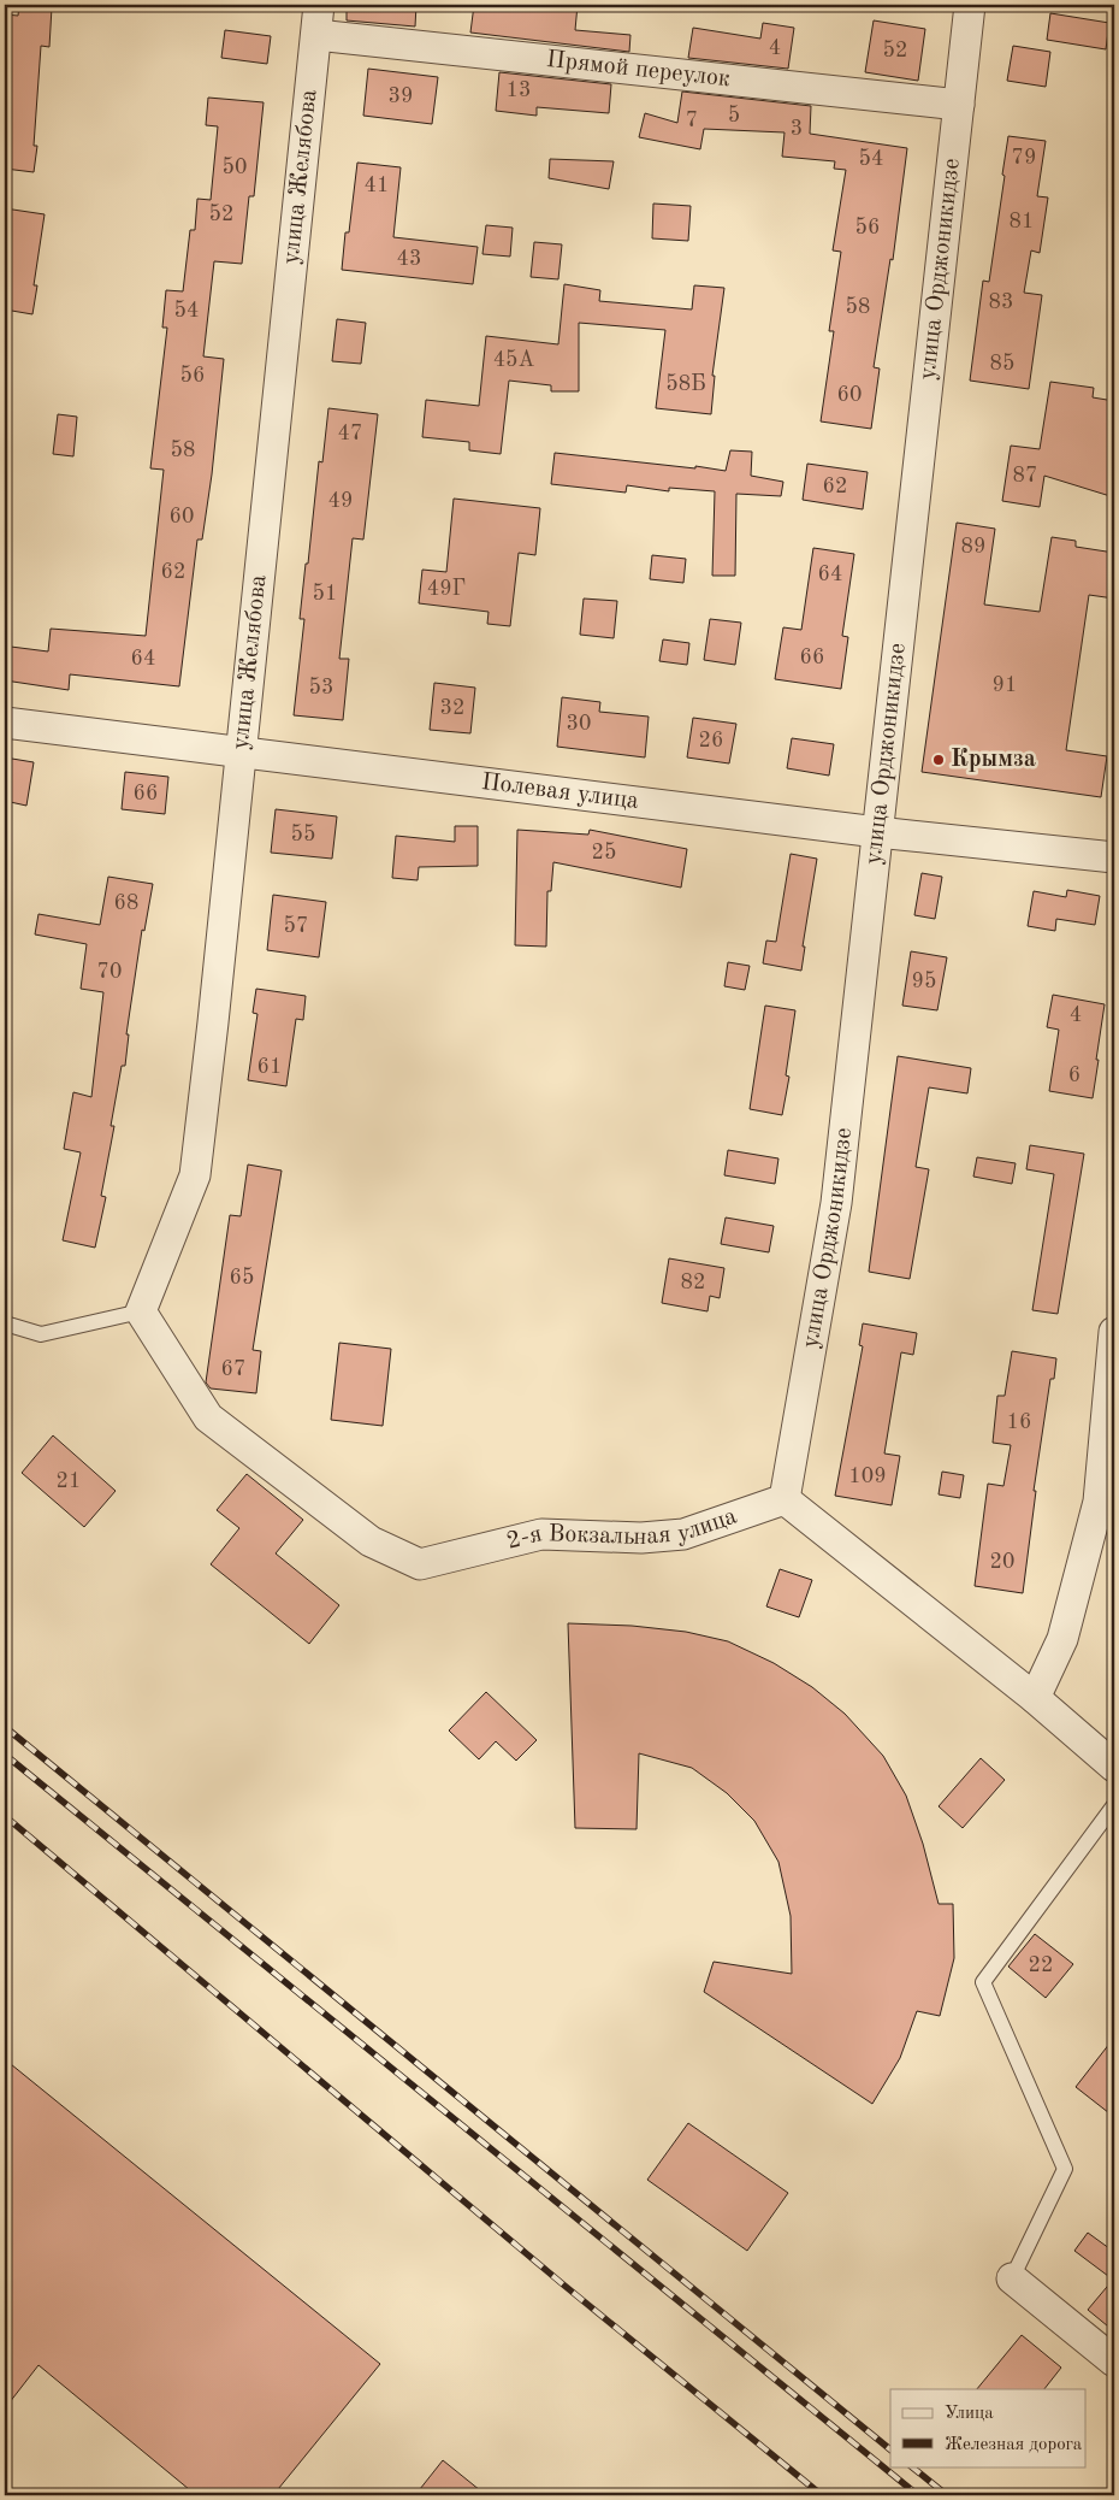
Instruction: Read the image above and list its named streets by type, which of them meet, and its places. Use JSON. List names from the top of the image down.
{
  "streets": {
    "street": [
      "Прямой переулок",
      "улица Желябова",
      "улица Орджоникидзе",
      "Полевая улица",
      "2-я Вокзальная улица"
    ]
  },
  "crossings": [
    ["Прямой переулок", "улица Желябова"],
    ["Прямой переулок", "улица Орджоникидзе"],
    ["улица Желябова", "Полевая улица"],
    ["улица Желябова", "2-я Вокзальная улица"],
    ["улица Орджоникидзе", "Полевая улица"],
    ["улица Орджоникидзе", "2-я Вокзальная улица"]
  ],
  "places": ["Крымза"],
  "house_numbers": [
    "4",
    "52",
    "13",
    "39",
    "5",
    "7",
    "3",
    "79",
    "54",
    "50",
    "41",
    "52",
    "81",
    "56",
    "43",
    "83",
    "58",
    "54",
    "45А",
    "85",
    "56",
    "58Б",
    "60",
    "47",
    "58",
    "87",
    "62",
    "49",
    "60",
    "89",
    "62",
    "64",
    "49Г",
    "51",
    "66",
    "64",
    "91",
    "53",
    "32",
    "30",
    "26",
    "66",
    "55",
    "25",
    "68",
    "57",
    "70",
    "95",
    "4",
    "61",
    "6",
    "65",
    "82",
    "67",
    "16",
    "109",
    "21",
    "20",
    "22"
  ],
  "legend": ["Улица", "Железная дорога"]
}
